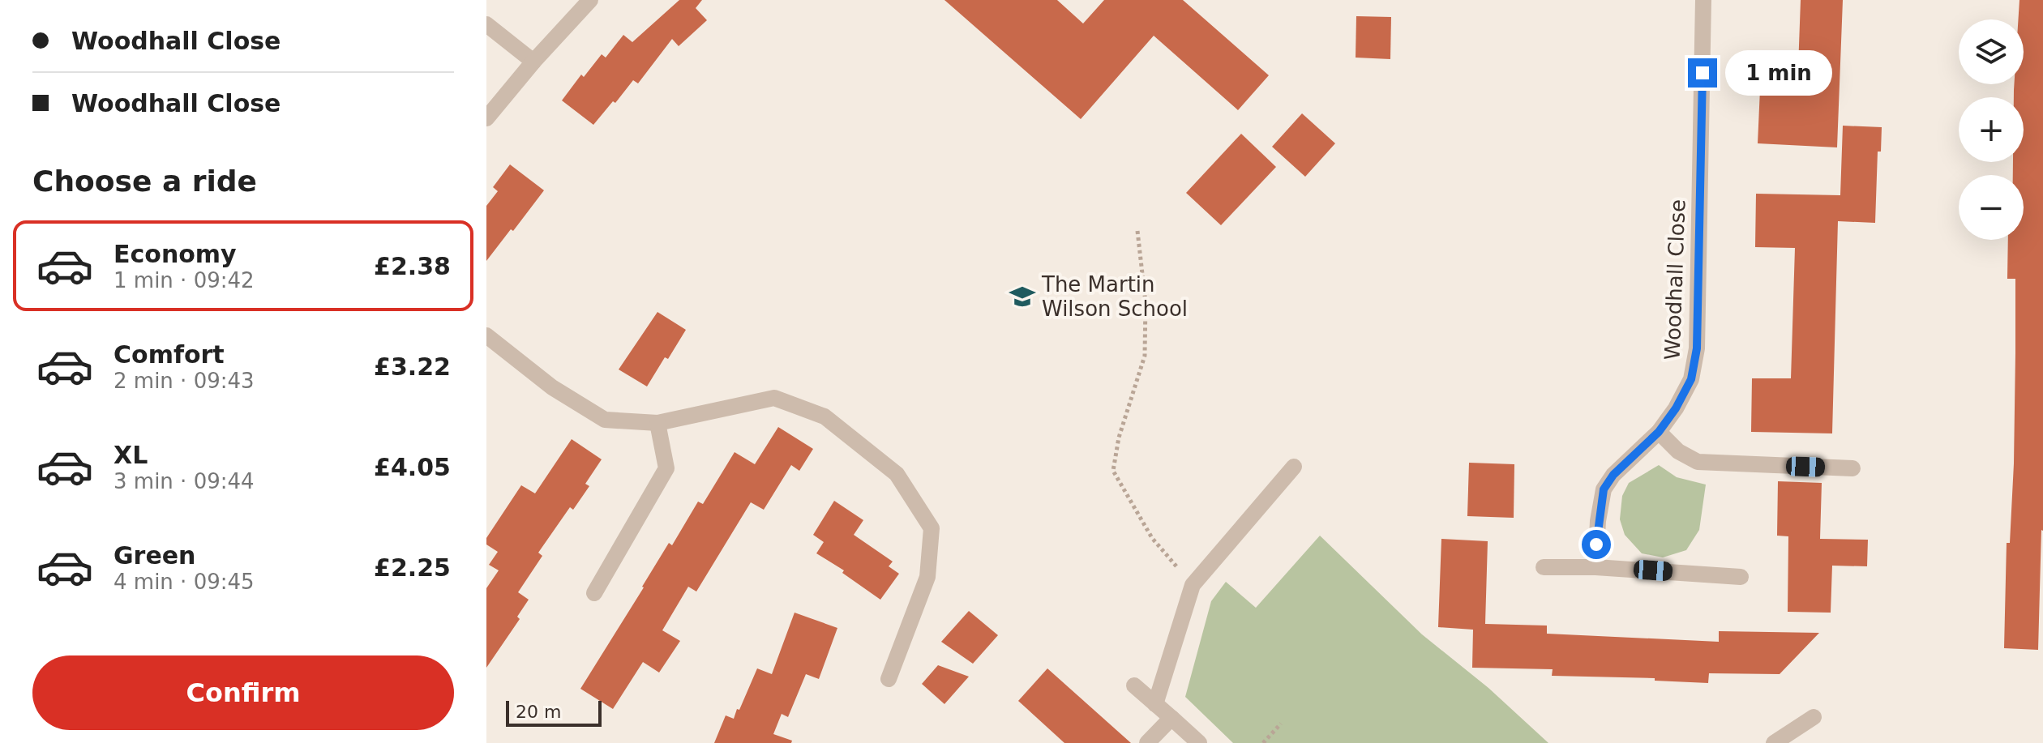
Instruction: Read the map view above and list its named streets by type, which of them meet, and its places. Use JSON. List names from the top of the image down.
{
  "streets": {
    "street": ["Woodhall Close"]
  },
  "places": {
    "school or university": ["The Martin Wilson School"]
  },
  "scale_bar": "20 m",
  "page": {
    "banner": ["Woodhall Close", "Woodhall Close"],
    "map_buttons": ["+", "−"],
    "bubble": "1 min",
    "heading": "Choose a ride",
    "list": [
      {
        "name": "Economy",
        "note": "1 min · 09:42",
        "value": "£2.38"
      },
      {
        "name": "Comfort",
        "note": "2 min · 09:43",
        "value": "£3.22"
      },
      {
        "name": "XL",
        "note": "3 min · 09:44",
        "value": "£4.05"
      },
      {
        "name": "Green",
        "note": "4 min · 09:45",
        "value": "£2.25"
      }
    ],
    "buttons": "Confirm",
    "scale": "20 m"
  }
}
